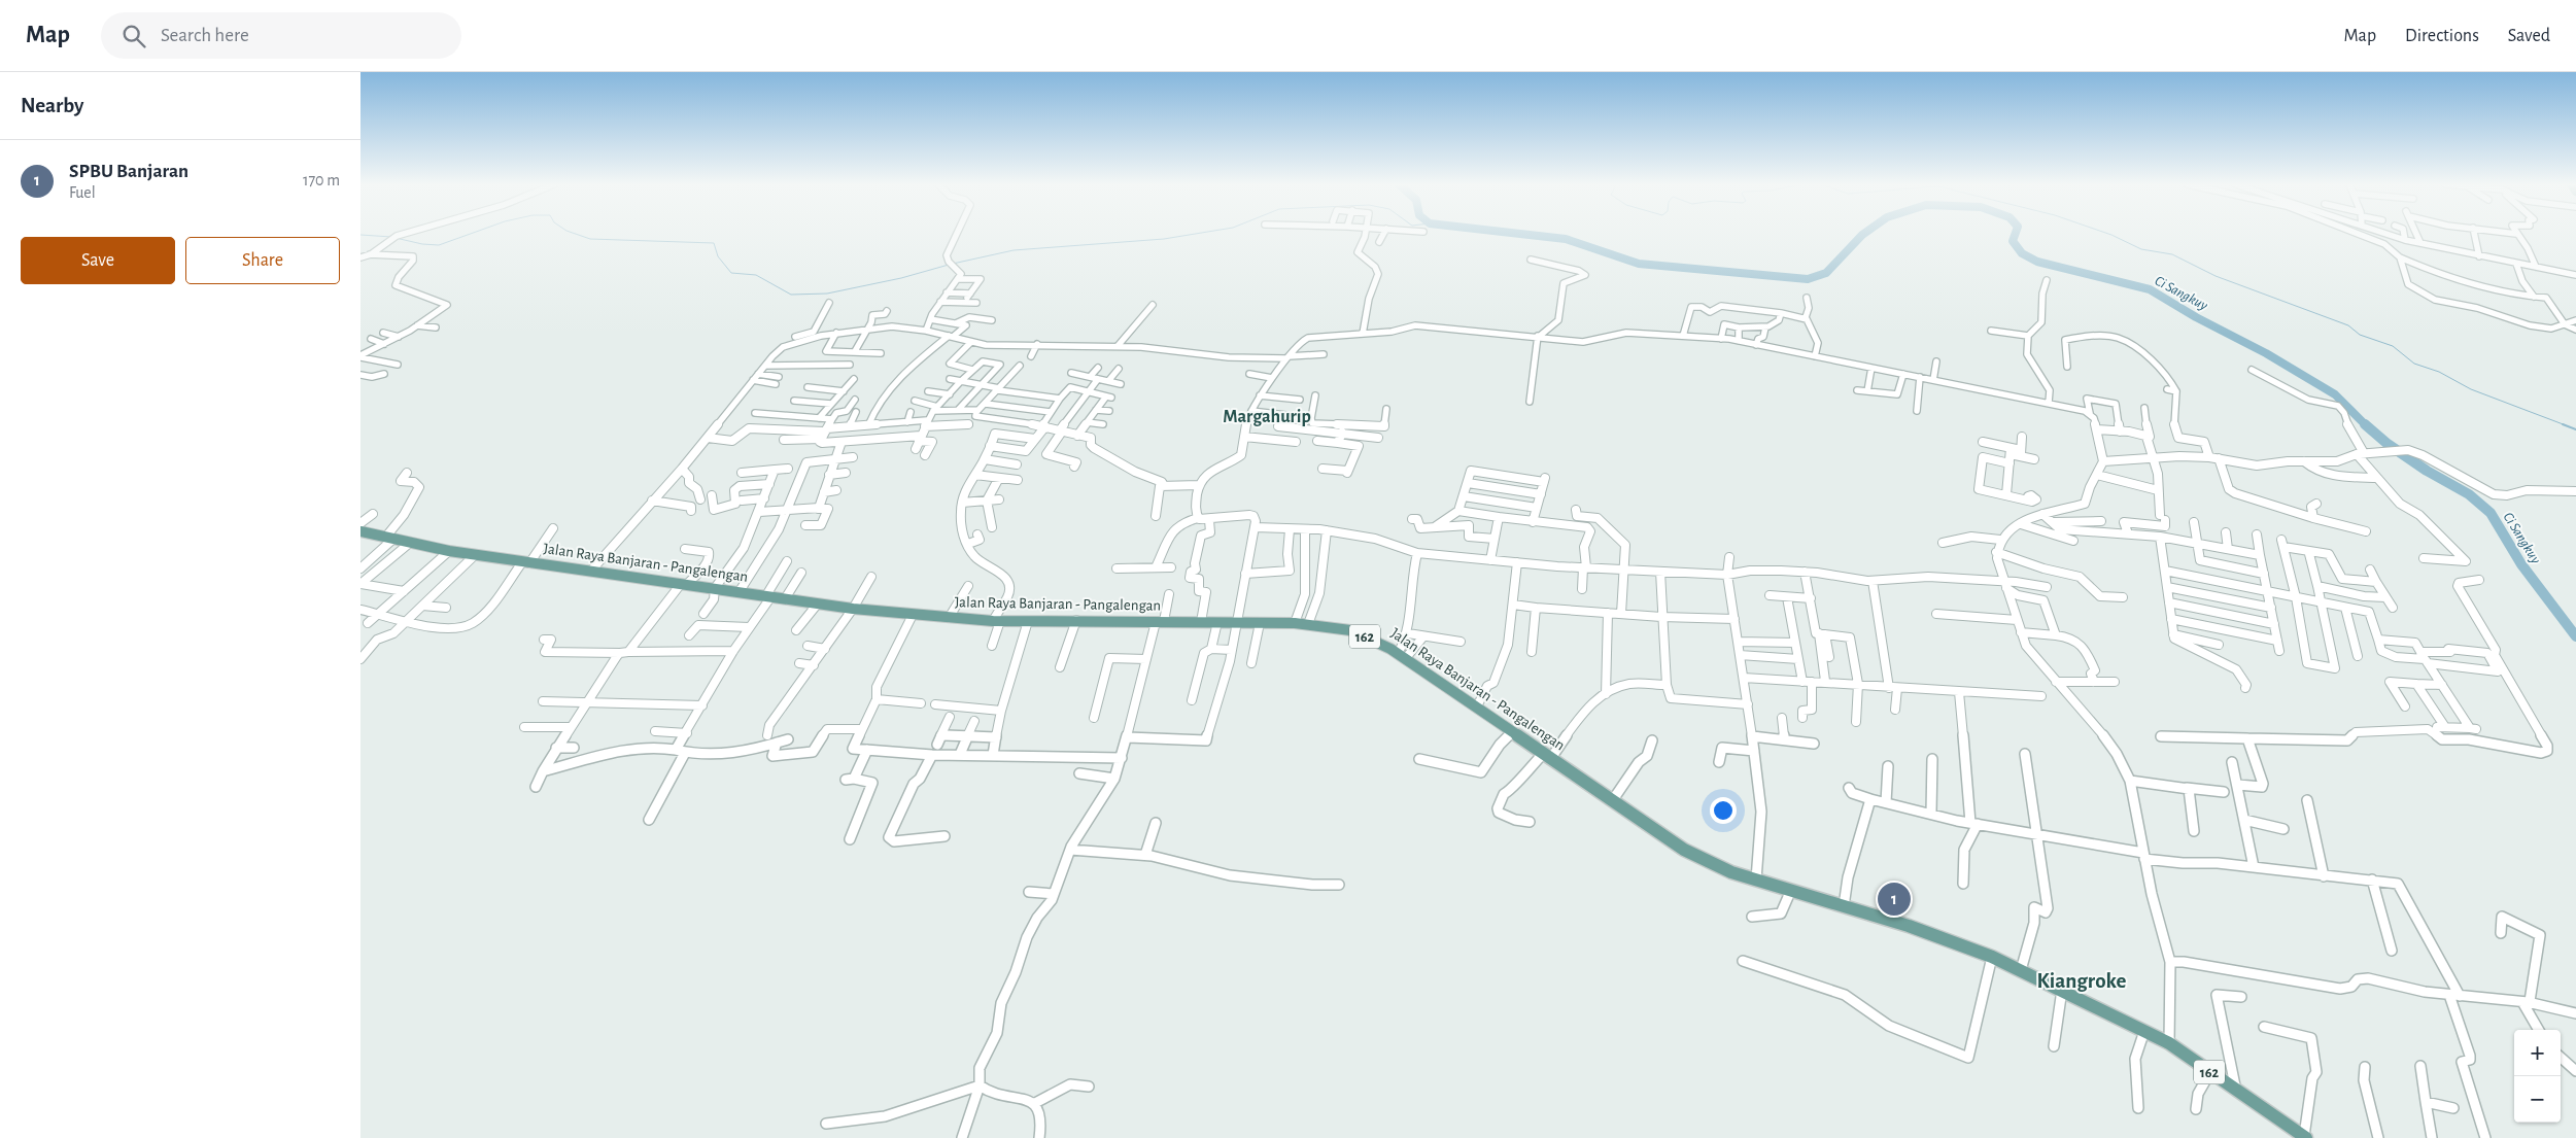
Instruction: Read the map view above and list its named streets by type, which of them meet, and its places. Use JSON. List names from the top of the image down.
{
  "streets": {
    "main road": ["Jalan Raya Banjaran - Pangalengan", "162"]
  },
  "districts": ["Margahurip", "Kiangroke"],
  "water": ["Ci Sangkuy"],
  "page": {
    "header": "Map",
    "search": "Search here",
    "nav": ["Map", "Directions", "Saved"],
    "heading": "Nearby",
    "list": [
      {
        "mark": "1",
        "name": "SPBU Banjaran",
        "note": "Fuel",
        "value": "170 m"
      }
    ],
    "buttons": ["Save", "Share"],
    "pins": "1",
    "map_buttons": ["+", "−"]
  }
}
